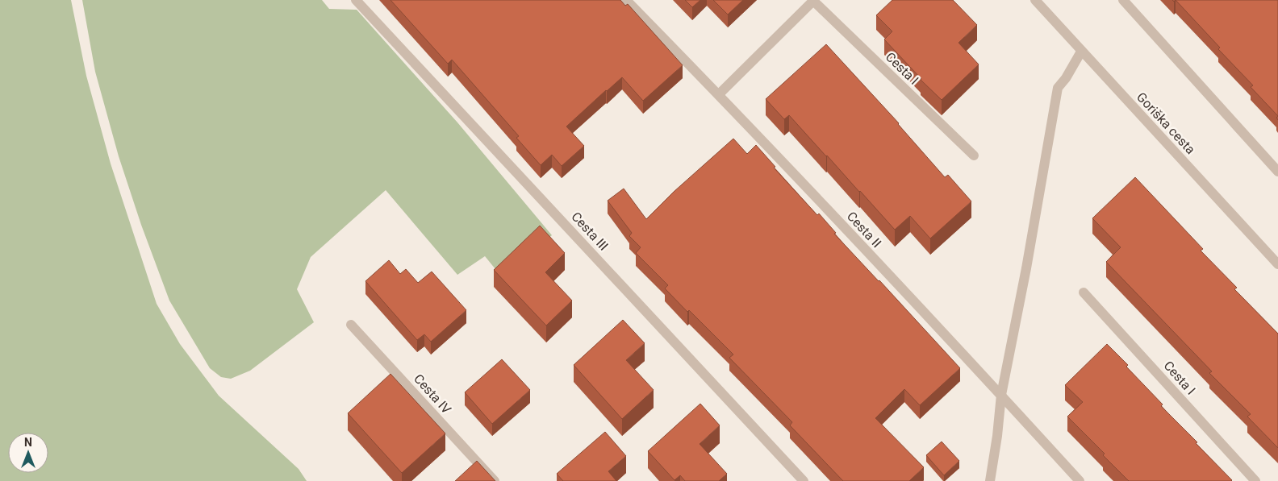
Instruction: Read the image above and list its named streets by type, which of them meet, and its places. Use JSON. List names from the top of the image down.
{
  "streets": {
    "street": [
      "Cesta I",
      "Goriška cesta",
      "Cesta II",
      "Cesta III",
      "Cesta IV"
    ]
  },
  "north": "top"
}
